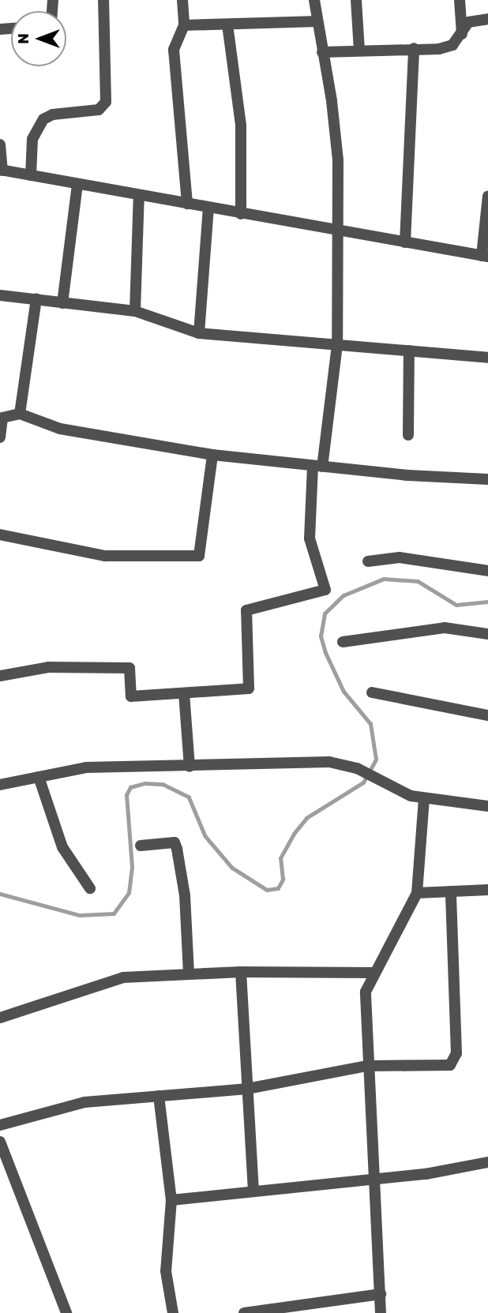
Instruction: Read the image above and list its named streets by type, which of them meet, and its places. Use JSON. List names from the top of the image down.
{
  "north": "left"
}
